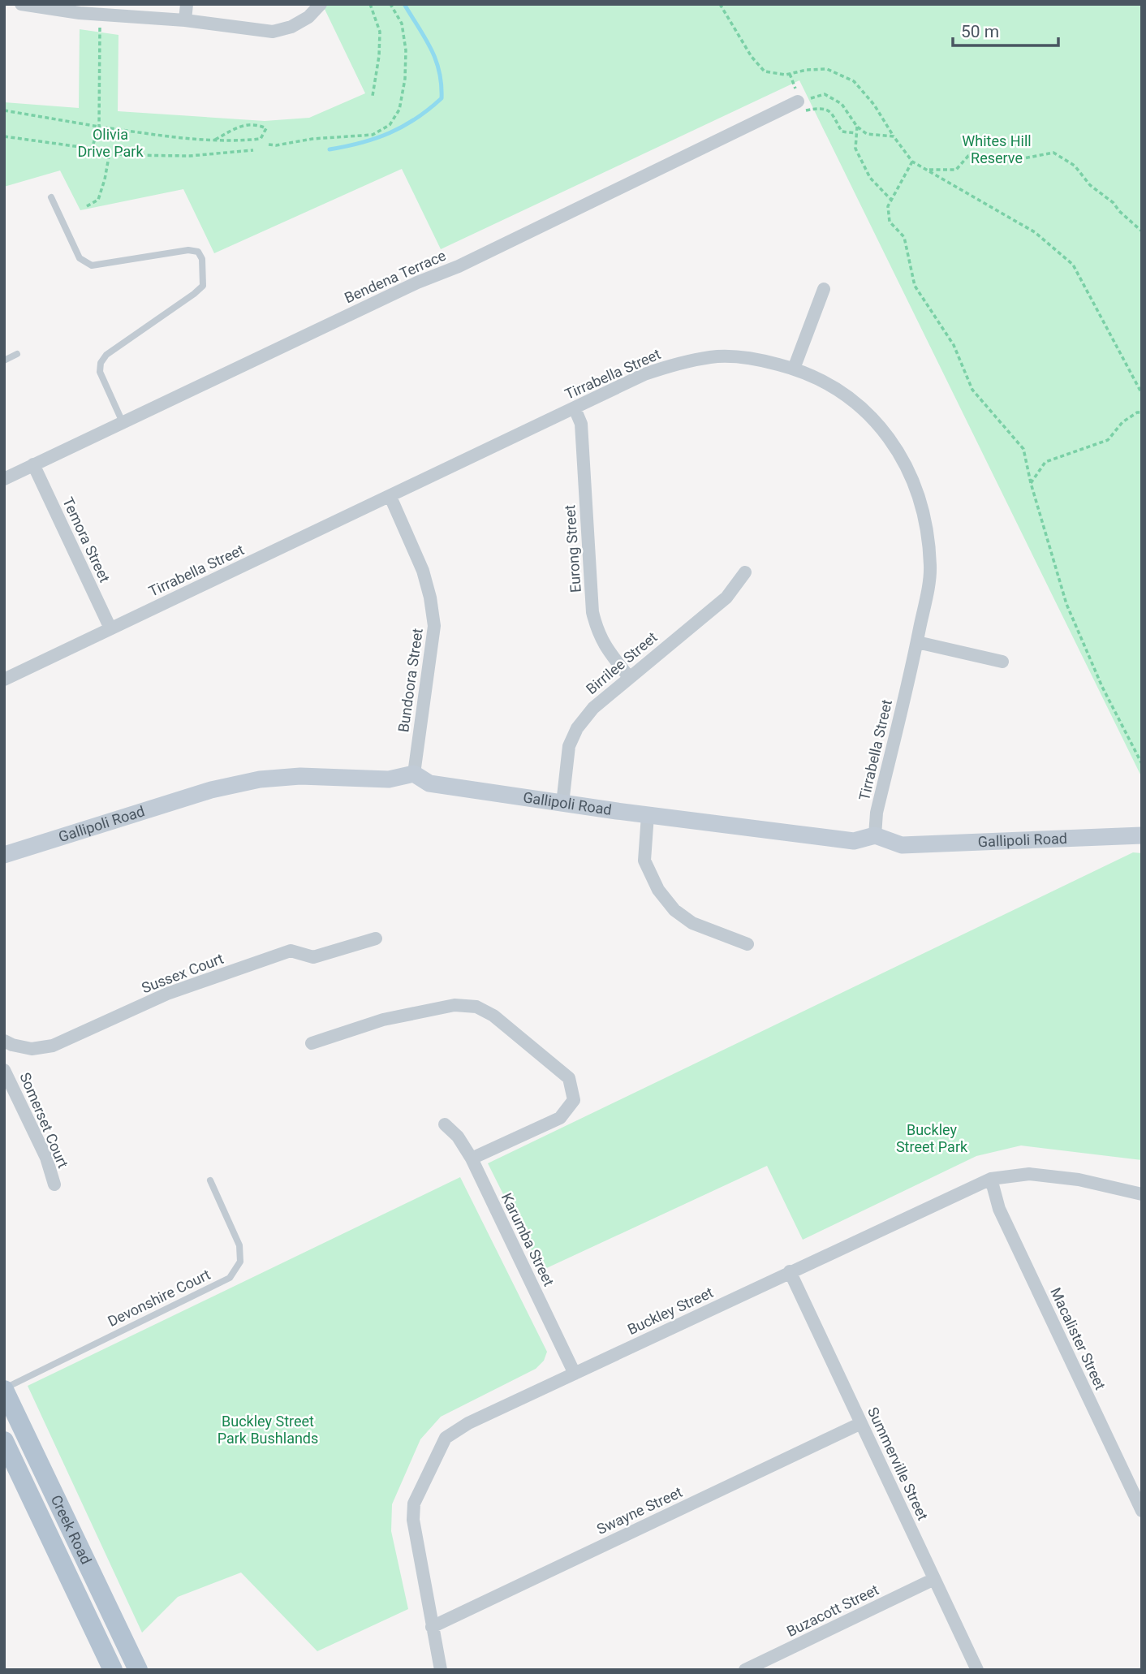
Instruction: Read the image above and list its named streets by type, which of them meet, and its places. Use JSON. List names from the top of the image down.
{
  "streets": {
    "main road": ["Creek Road"],
    "street": [
      "Bendena Terrace",
      "Tirrabella Street",
      "Temora Street",
      "Eurong Street",
      "Birrilee Street",
      "Bundoora Street",
      "Gallipoli Road",
      "Sussex Court",
      "Somerset Court",
      "Karumba Street",
      "Buckley Street",
      "Macalister Street",
      "Summerville Street",
      "Swayne Street",
      "Buzacott Street"
    ],
    "lane": ["Devonshire Court"]
  },
  "crossings": [
    ["Bendena Terrace", "Temora Street"],
    ["Tirrabella Street", "Temora Street"],
    ["Tirrabella Street", "Eurong Street"],
    ["Tirrabella Street", "Bundoora Street"],
    ["Tirrabella Street", "Gallipoli Road"],
    ["Eurong Street", "Birrilee Street"],
    ["Birrilee Street", "Gallipoli Road"],
    ["Bundoora Street", "Gallipoli Road"],
    ["Karumba Street", "Buckley Street"],
    ["Devonshire Court", "Creek Road"],
    ["Buckley Street", "Macalister Street"],
    ["Buckley Street", "Summerville Street"],
    ["Buckley Street", "Swayne Street"],
    ["Summerville Street", "Swayne Street"],
    ["Summerville Street", "Buzacott Street"]
  ],
  "parks": [
    "Olivia Drive Park",
    "Whites Hill Reserve",
    "Buckley Street Park",
    "Buckley Street Park Bushlands"
  ],
  "scale_bar": "50 m"
}
